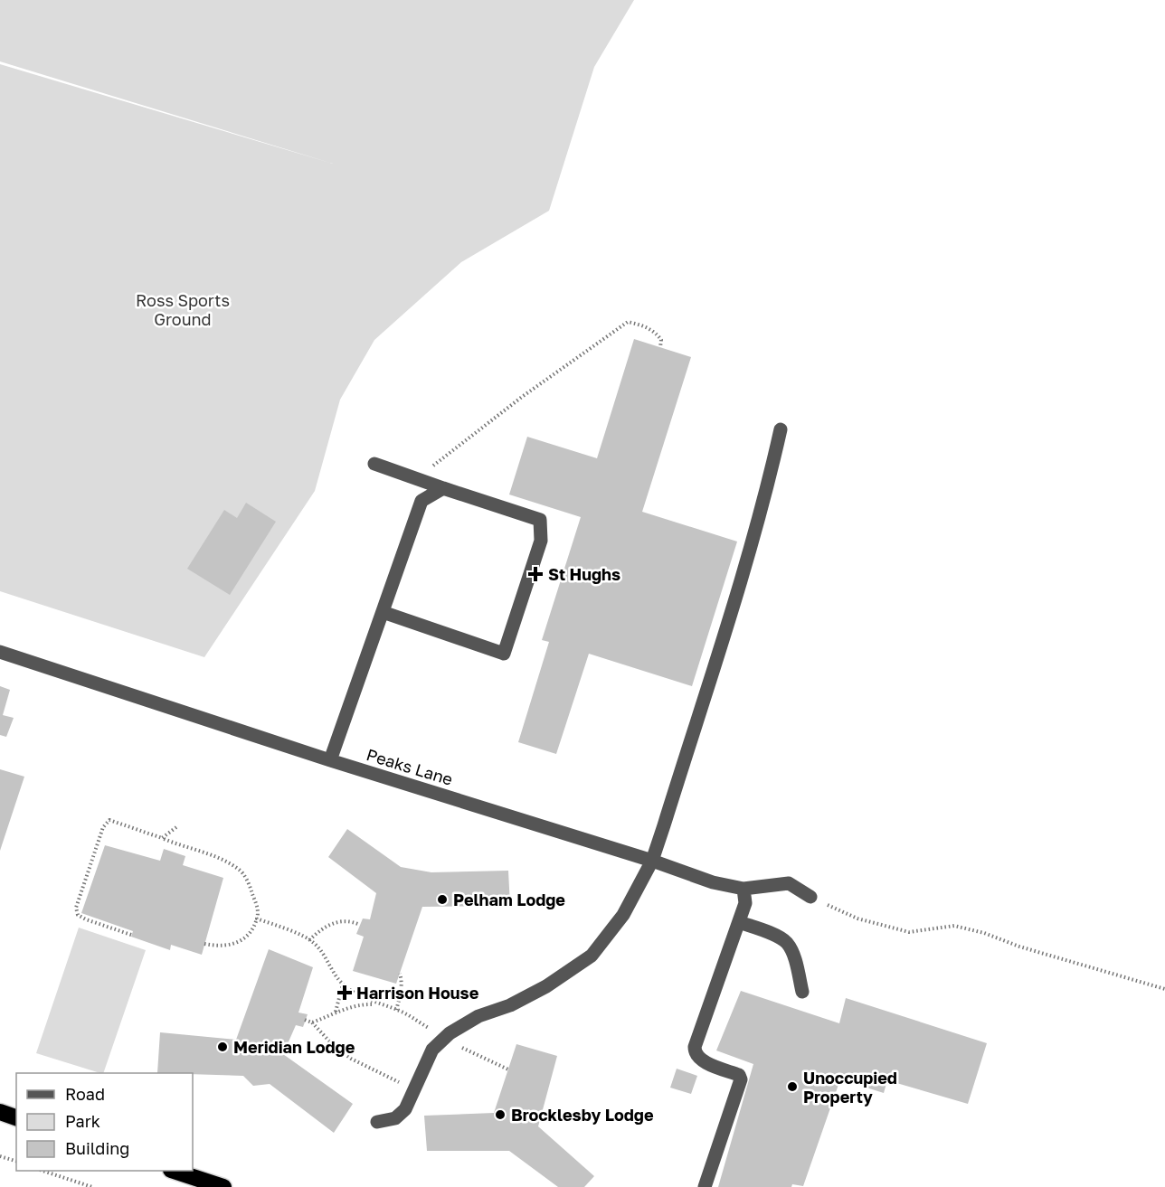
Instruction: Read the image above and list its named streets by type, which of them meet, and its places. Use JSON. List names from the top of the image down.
{
  "streets": {
    "street": ["Peaks Lane"]
  },
  "parks": ["Ross Sports Ground"],
  "places": {
    "health": ["St Hughs", "Harrison House"],
    "other": [
      "Pelham Lodge",
      "Meridian Lodge",
      "Unoccupied Property",
      "Brocklesby Lodge"
    ]
  },
  "legend": ["Road", "Park", "Building"]
}
